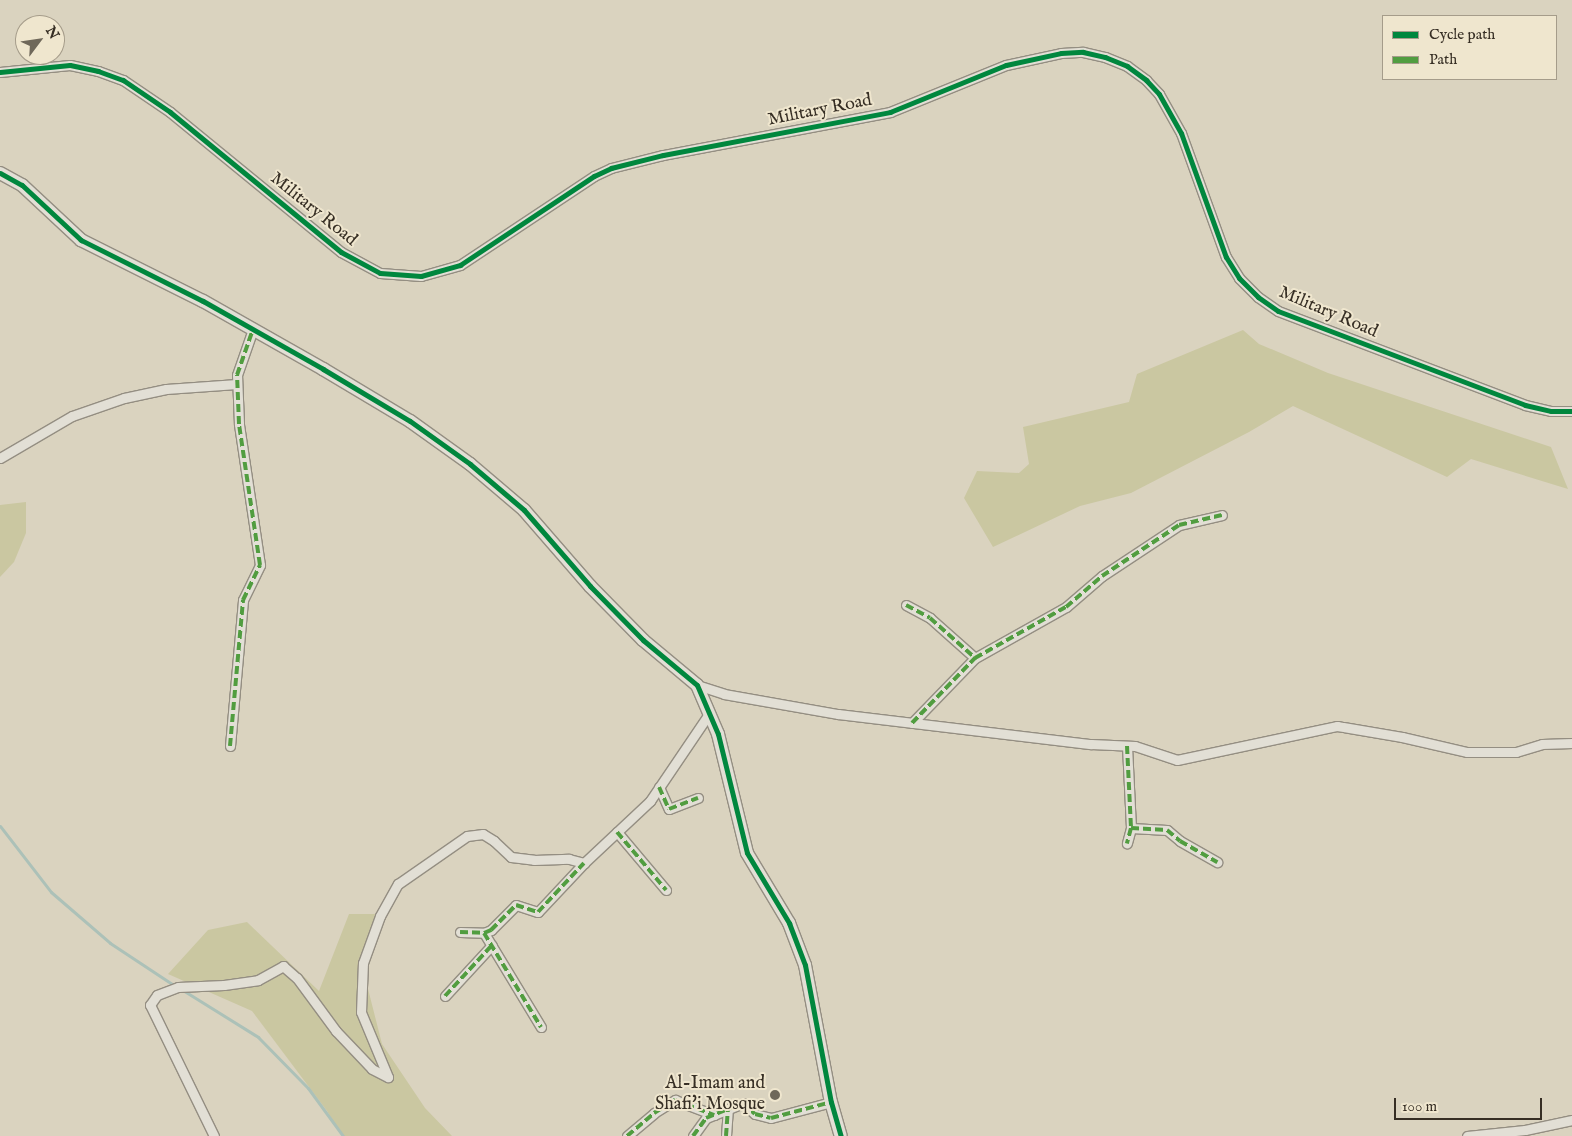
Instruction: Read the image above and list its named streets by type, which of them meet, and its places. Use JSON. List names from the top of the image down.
{
  "streets": {
    "street": ["Military Road"]
  },
  "places": ["Al-Imam and Shafi'i Mosque"],
  "legend": ["Cycle path", "Path"],
  "scale_bar": "100 m",
  "north": "top right"
}
